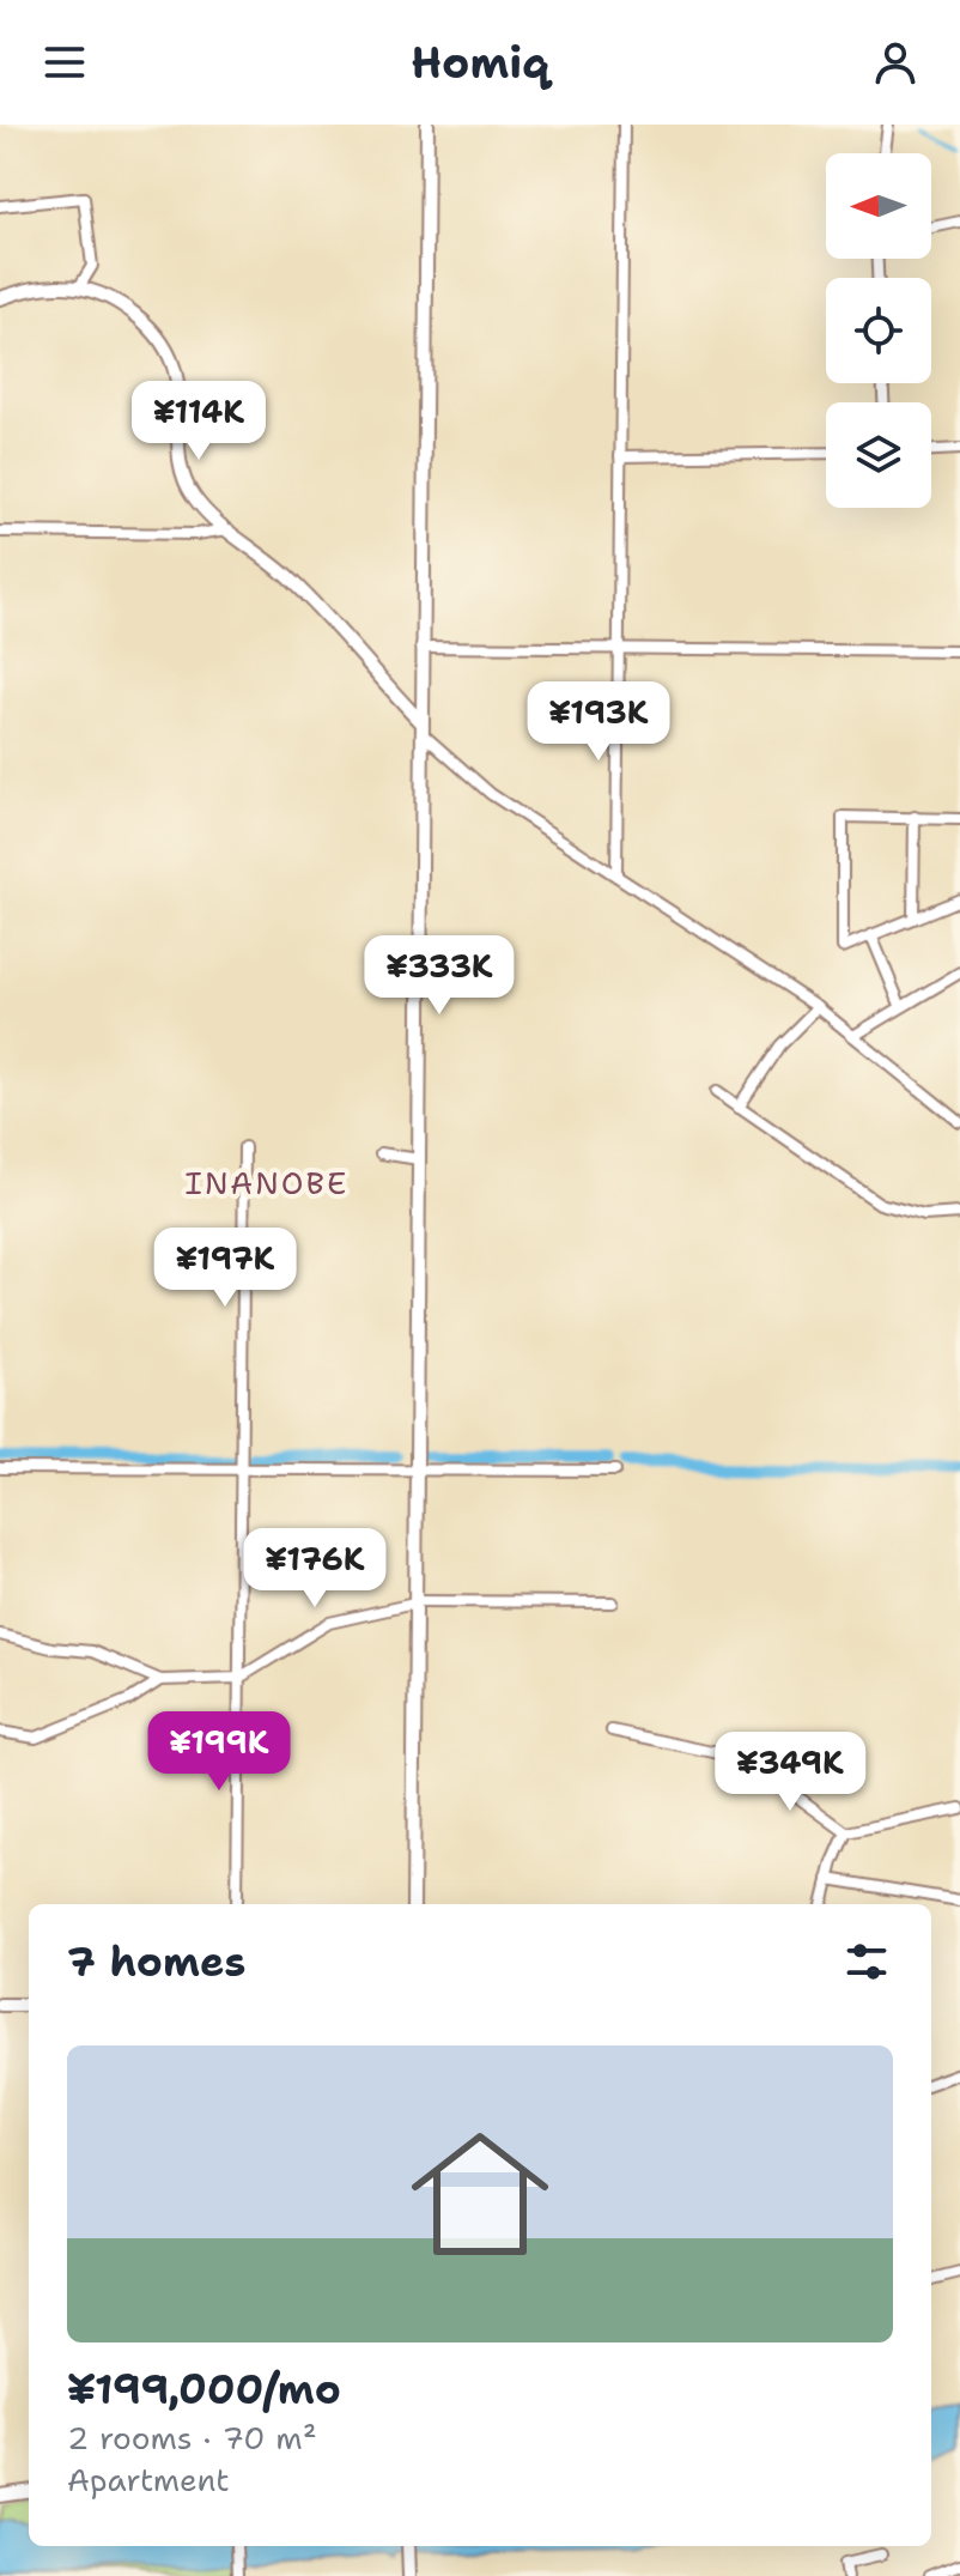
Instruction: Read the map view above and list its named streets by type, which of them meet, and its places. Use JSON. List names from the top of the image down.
{
  "districts": ["INANOBE"],
  "north": "left",
  "page": {
    "header": "Homiq",
    "price": [
      "¥114K",
      "¥193K",
      "¥333K",
      "¥197K",
      "¥176K",
      "¥199K",
      "¥349K"
    ],
    "heading": "7 homes",
    "list": [
      {
        "name": "¥199,000/mo",
        "note": "2 rooms · 70 m² · Apartment"
      }
    ]
  }
}
